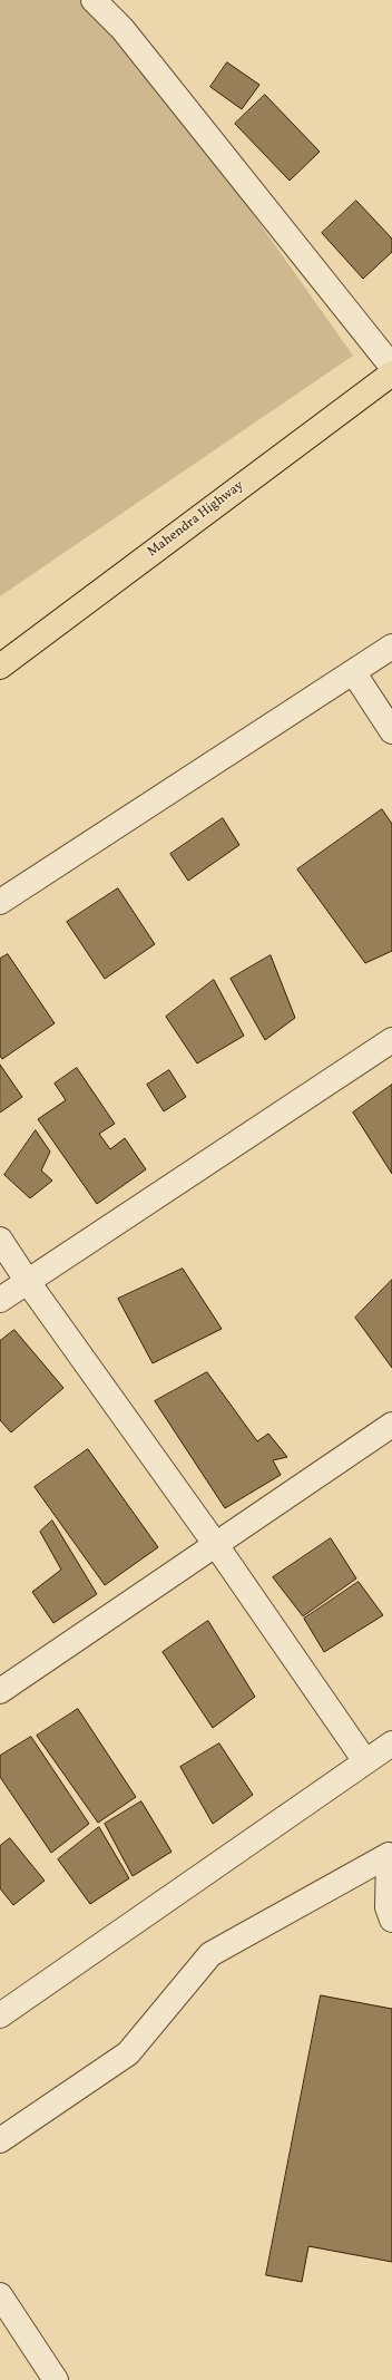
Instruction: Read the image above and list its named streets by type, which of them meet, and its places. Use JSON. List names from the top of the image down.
{
  "streets": {
    "highway": ["Mahendra Highway"]
  }
}
